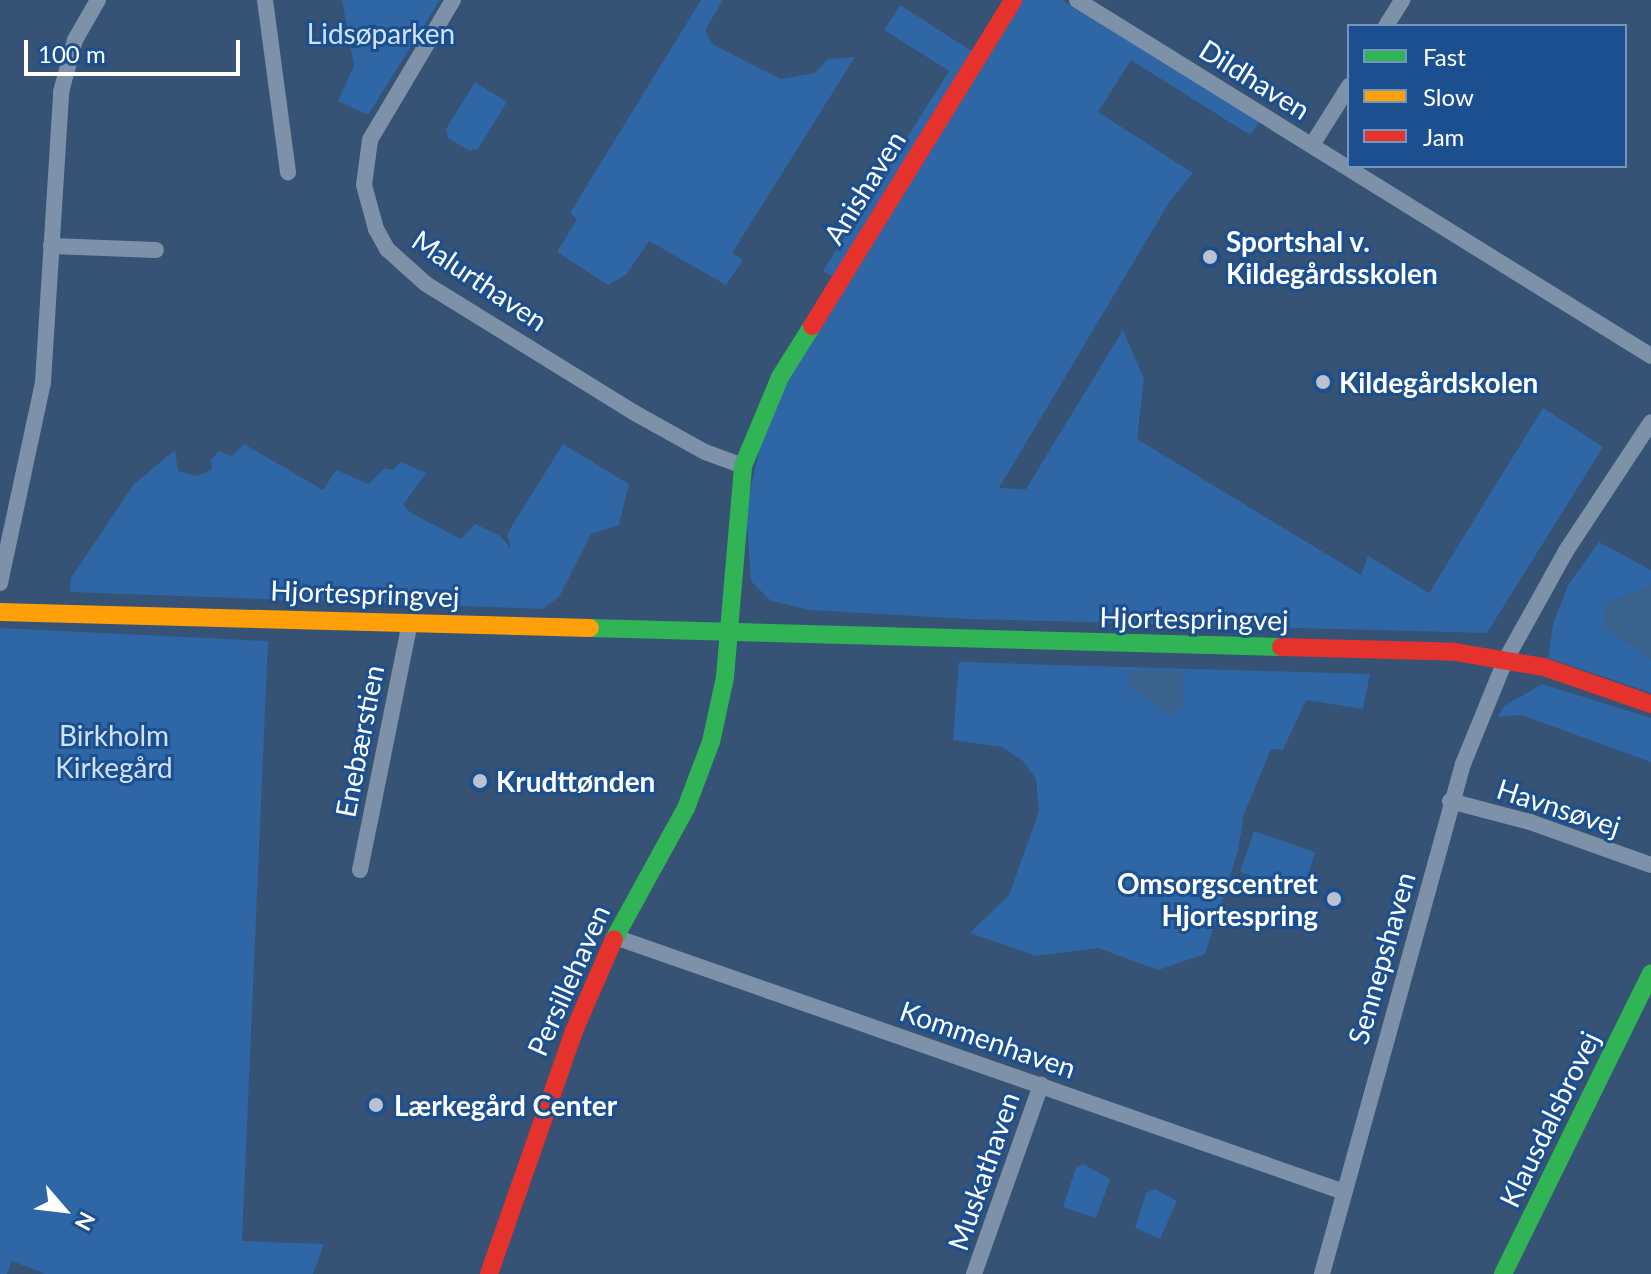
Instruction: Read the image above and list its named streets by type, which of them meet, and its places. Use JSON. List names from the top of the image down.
{
  "streets": {
    "street": [
      "Dildhaven",
      "Anishaven",
      "Malurthaven",
      "Hjortespringvej",
      "Enebærstien",
      "Havnsøvej",
      "Sennepshaven",
      "Persillehaven",
      "Kommenhaven",
      "Klausdalsbrovej",
      "Muskathaven"
    ]
  },
  "crossings": [
    ["Anishaven", "Malurthaven"],
    ["Hjortespringvej", "Enebærstien"],
    ["Hjortespringvej", "Sennepshaven"],
    ["Hjortespringvej", "Persillehaven"],
    ["Havnsøvej", "Sennepshaven"],
    ["Sennepshaven", "Kommenhaven"],
    ["Persillehaven", "Kommenhaven"],
    ["Kommenhaven", "Muskathaven"]
  ],
  "parks": ["Lidsøparken", "Birkholm Kirkegård"],
  "places": [
    "Sportshal v. Kildegårdsskolen",
    "Kildegårdskolen",
    "Krudttønden",
    "Omsorgscentret Hjortespring",
    "Lærkegård Center"
  ],
  "legend": ["Fast", "Slow", "Jam"],
  "scale_bar": "100 m",
  "north": "bottom right"
}
